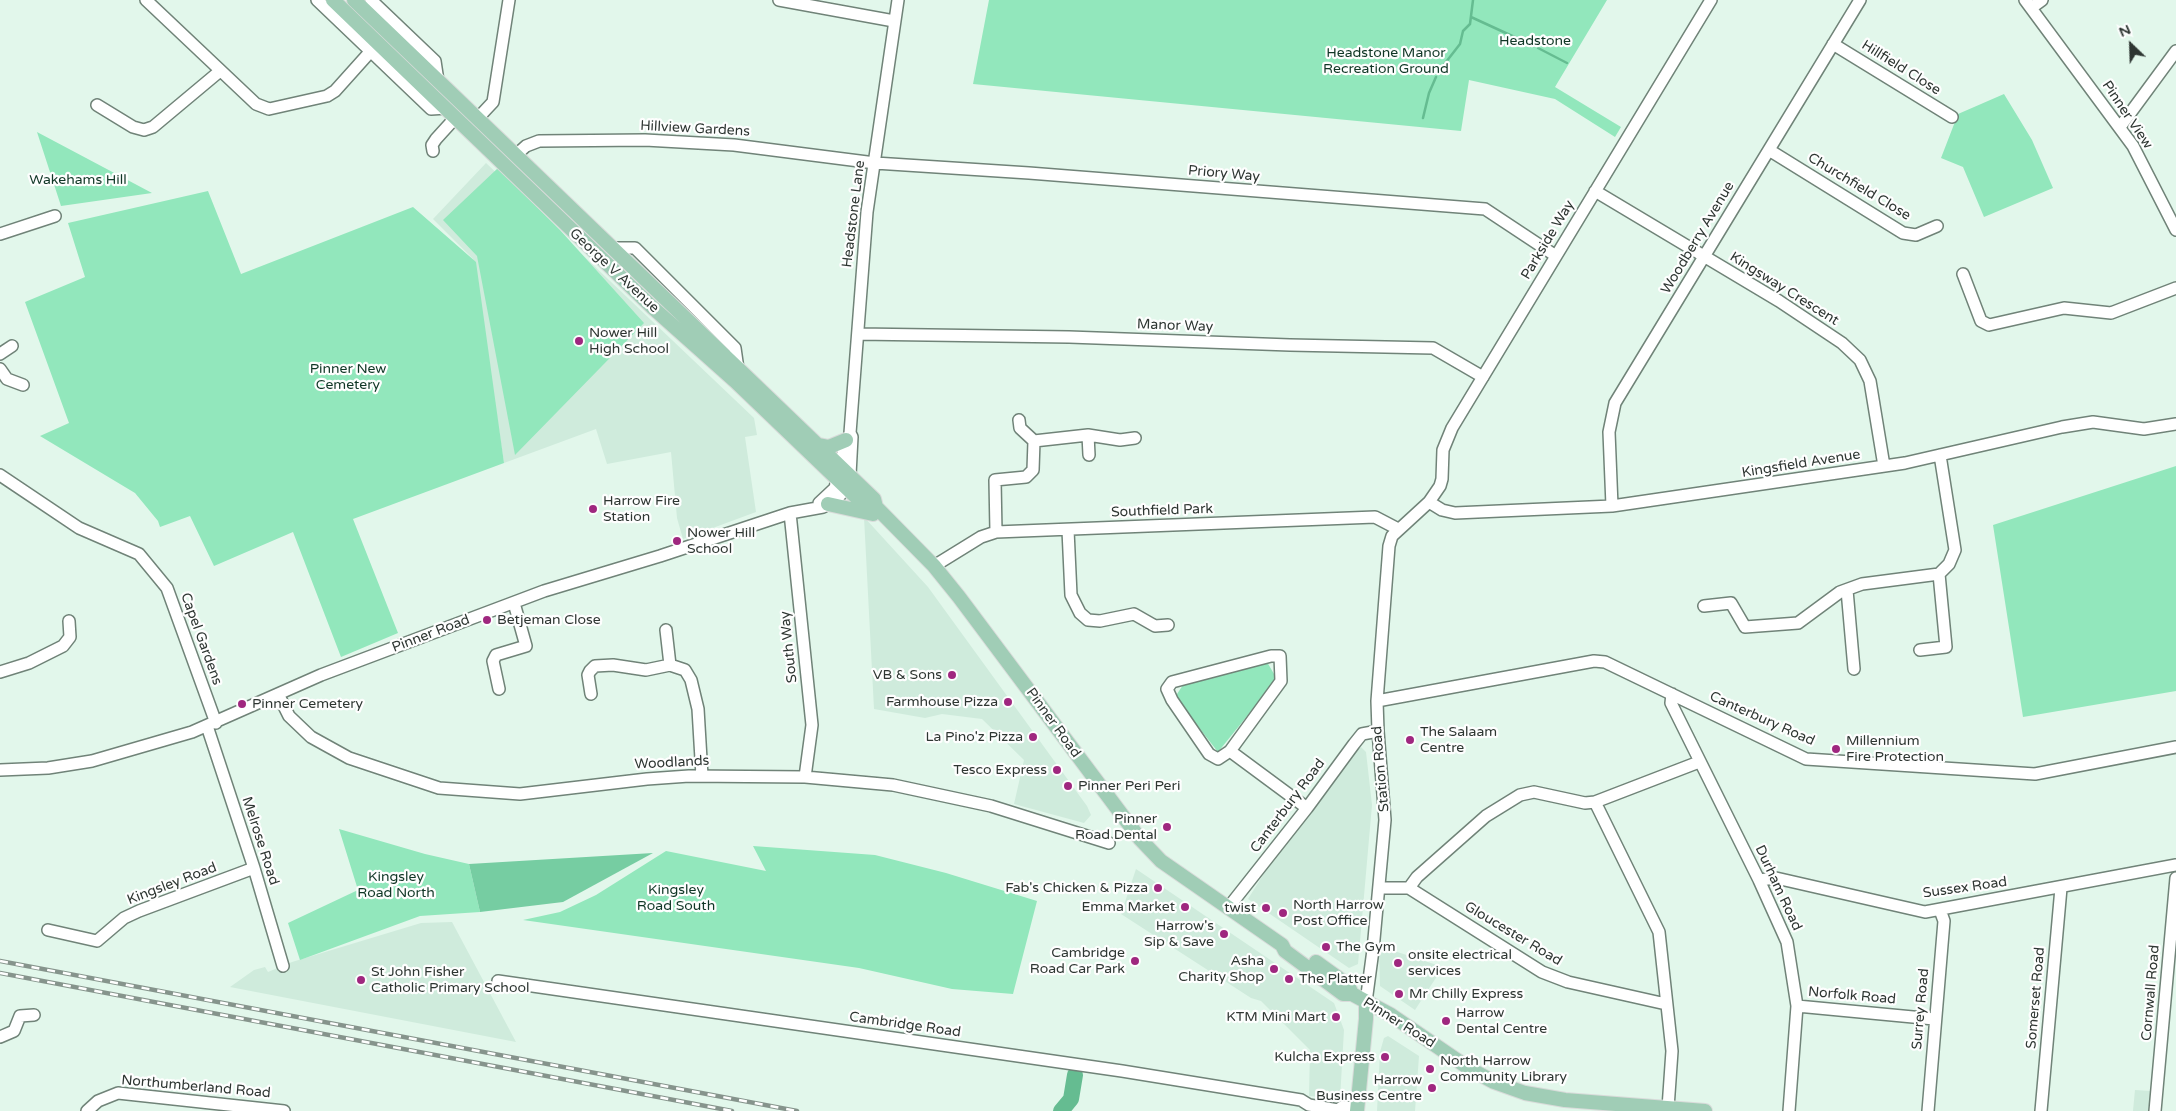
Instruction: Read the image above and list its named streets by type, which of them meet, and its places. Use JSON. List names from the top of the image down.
{
  "streets": {
    "main road": ["George V Avenue", "Pinner Road", "Station Road"],
    "street": [
      "Hillfield Close",
      "Pinner View",
      "Hillview Gardens",
      "Priory Way",
      "Churchfield Close",
      "Headstone Lane",
      "Woodberry Avenue",
      "Parkside Way",
      "Kingsway Crescent",
      "Manor Way",
      "Kingsfield Avenue",
      "Southfield Park",
      "Capel Gardens",
      "South Way",
      "Canterbury Road",
      "Woodlands",
      "Melrose Road",
      "Kingsley Road",
      "Durham Road",
      "Sussex Road",
      "Gloucester Road",
      "Cornwall Road",
      "Norfolk Road",
      "Somerset Road",
      "Surrey Road",
      "Cambridge Road",
      "Northumberland Road"
    ]
  },
  "crossings": [
    ["Hillfield Close", "Woodberry Avenue"],
    ["Hillview Gardens", "Priory Way"],
    ["Hillview Gardens", "Headstone Lane"],
    ["Hillview Gardens", "George V Avenue"],
    ["Priory Way", "Headstone Lane"],
    ["Priory Way", "Parkside Way"],
    ["Churchfield Close", "Woodberry Avenue"],
    ["Headstone Lane", "George V Avenue"],
    ["Headstone Lane", "Manor Way"],
    ["Headstone Lane", "Pinner Road"],
    ["Woodberry Avenue", "Kingsway Crescent"],
    ["Woodberry Avenue", "Kingsfield Avenue"],
    ["Parkside Way", "Kingsway Crescent"],
    ["Parkside Way", "Manor Way"],
    ["Parkside Way", "Kingsfield Avenue"],
    ["Parkside Way", "Station Road"],
    ["George V Avenue", "Pinner Road"],
    ["Kingsway Crescent", "Kingsfield Avenue"],
    ["Kingsfield Avenue", "Station Road"],
    ["Southfield Park", "Pinner Road"],
    ["Southfield Park", "Station Road"],
    ["Pinner Road", "Capel Gardens"],
    ["Pinner Road", "South Way"],
    ["Pinner Road", "Canterbury Road"],
    ["Pinner Road", "Woodlands"],
    ["Pinner Road", "Station Road"],
    ["Pinner Road", "Melrose Road"],
    ["Capel Gardens", "Melrose Road"],
    ["South Way", "Woodlands"],
    ["Canterbury Road", "Station Road"],
    ["Canterbury Road", "Durham Road"],
    ["Station Road", "Cambridge Road"],
    ["Melrose Road", "Kingsley Road"],
    ["Durham Road", "Sussex Road"],
    ["Durham Road", "Norfolk Road"],
    ["Sussex Road", "Somerset Road"],
    ["Sussex Road", "Surrey Road"],
    ["Norfolk Road", "Surrey Road"]
  ],
  "parks": [
    "Headstone",
    "Headstone Manor Recreation Ground",
    "Wakehams Hill",
    "Pinner New Cemetery",
    "Kingsley Road North",
    "Kingsley Road South"
  ],
  "places": [
    "Nower Hill High School",
    "Harrow Fire Station",
    "Nower Hill School",
    "Betjeman Close",
    "VB & Sons",
    "Farmhouse Pizza",
    "Pinner Cemetery",
    "La Pino'z Pizza",
    "The Salaam Centre",
    "Millennium Fire Protection",
    "Tesco Express",
    "Pinner Peri Peri",
    "Pinner Road Dental",
    "Fab's Chicken & Pizza",
    "Emma Market",
    "twist",
    "North Harrow Post Office",
    "Harrow's Sip & Save",
    "The Gym",
    "Cambridge Road Car Park",
    "onsite electrical services",
    "Asha Charity Shop",
    "The Platter",
    "St John Fisher Catholic Primary School",
    "Mr Chilly Express",
    "KTM Mini Mart",
    "Harrow Dental Centre",
    "Kulcha Express",
    "North Harrow Community Library",
    "Harrow Business Centre"
  ],
  "north": "top left"
}
